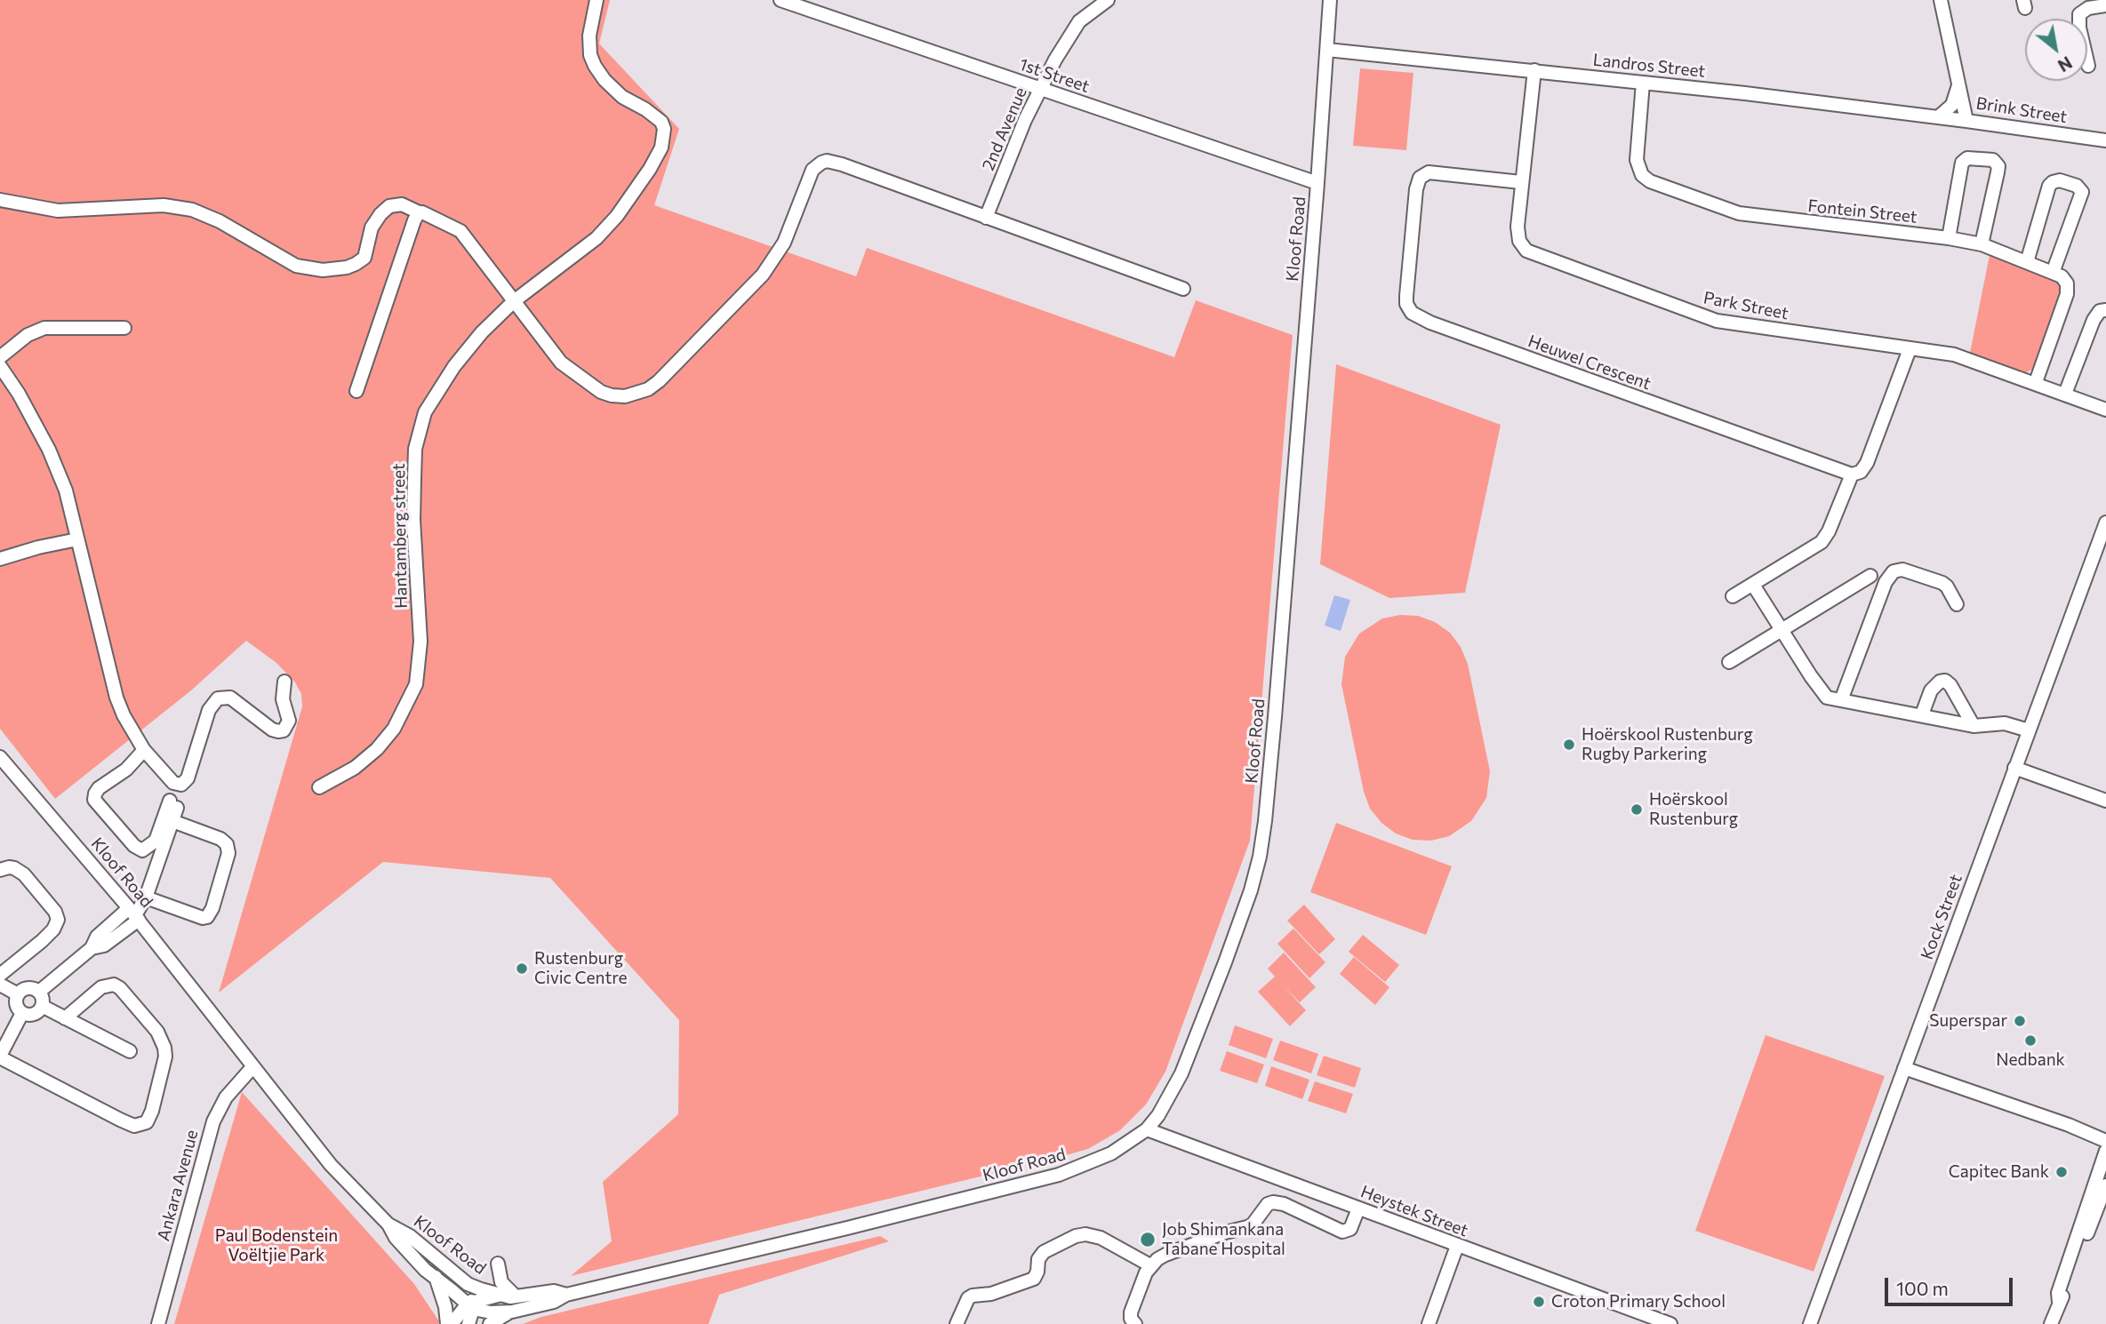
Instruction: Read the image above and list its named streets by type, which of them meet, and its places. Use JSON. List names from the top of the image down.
{
  "streets": {
    "street": [
      "Landros Street",
      "1st Street",
      "Brink Street",
      "2nd Avenue",
      "Fontein Street",
      "Kloof Road",
      "Park Street",
      "Heuwel Crescent",
      "Hantamberg street",
      "Kock Street",
      "Ankara Avenue",
      "Heystek Street"
    ]
  },
  "crossings": [
    ["Landros Street", "Brink Street"],
    ["Landros Street", "Fontein Street"],
    ["Landros Street", "Kloof Road"],
    ["Landros Street", "Park Street"],
    ["1st Street", "2nd Avenue"],
    ["1st Street", "Kloof Road"],
    ["Kloof Road", "Ankara Avenue"],
    ["Kloof Road", "Heystek Street"],
    ["Park Street", "Heuwel Crescent"]
  ],
  "parks": ["Paul Bodenstein Voëltjie Park"],
  "places": [
    "Hoërskool Rustenburg Rugby Parkering",
    "Hoërskool Rustenburg",
    "Rustenburg Civic Centre",
    "Superspar",
    "Nedbank",
    "Capitec Bank",
    "Job Shimankana Tabane Hospital",
    "Croton Primary School"
  ],
  "scale_bar": "100 m",
  "north": "bottom right"
}
